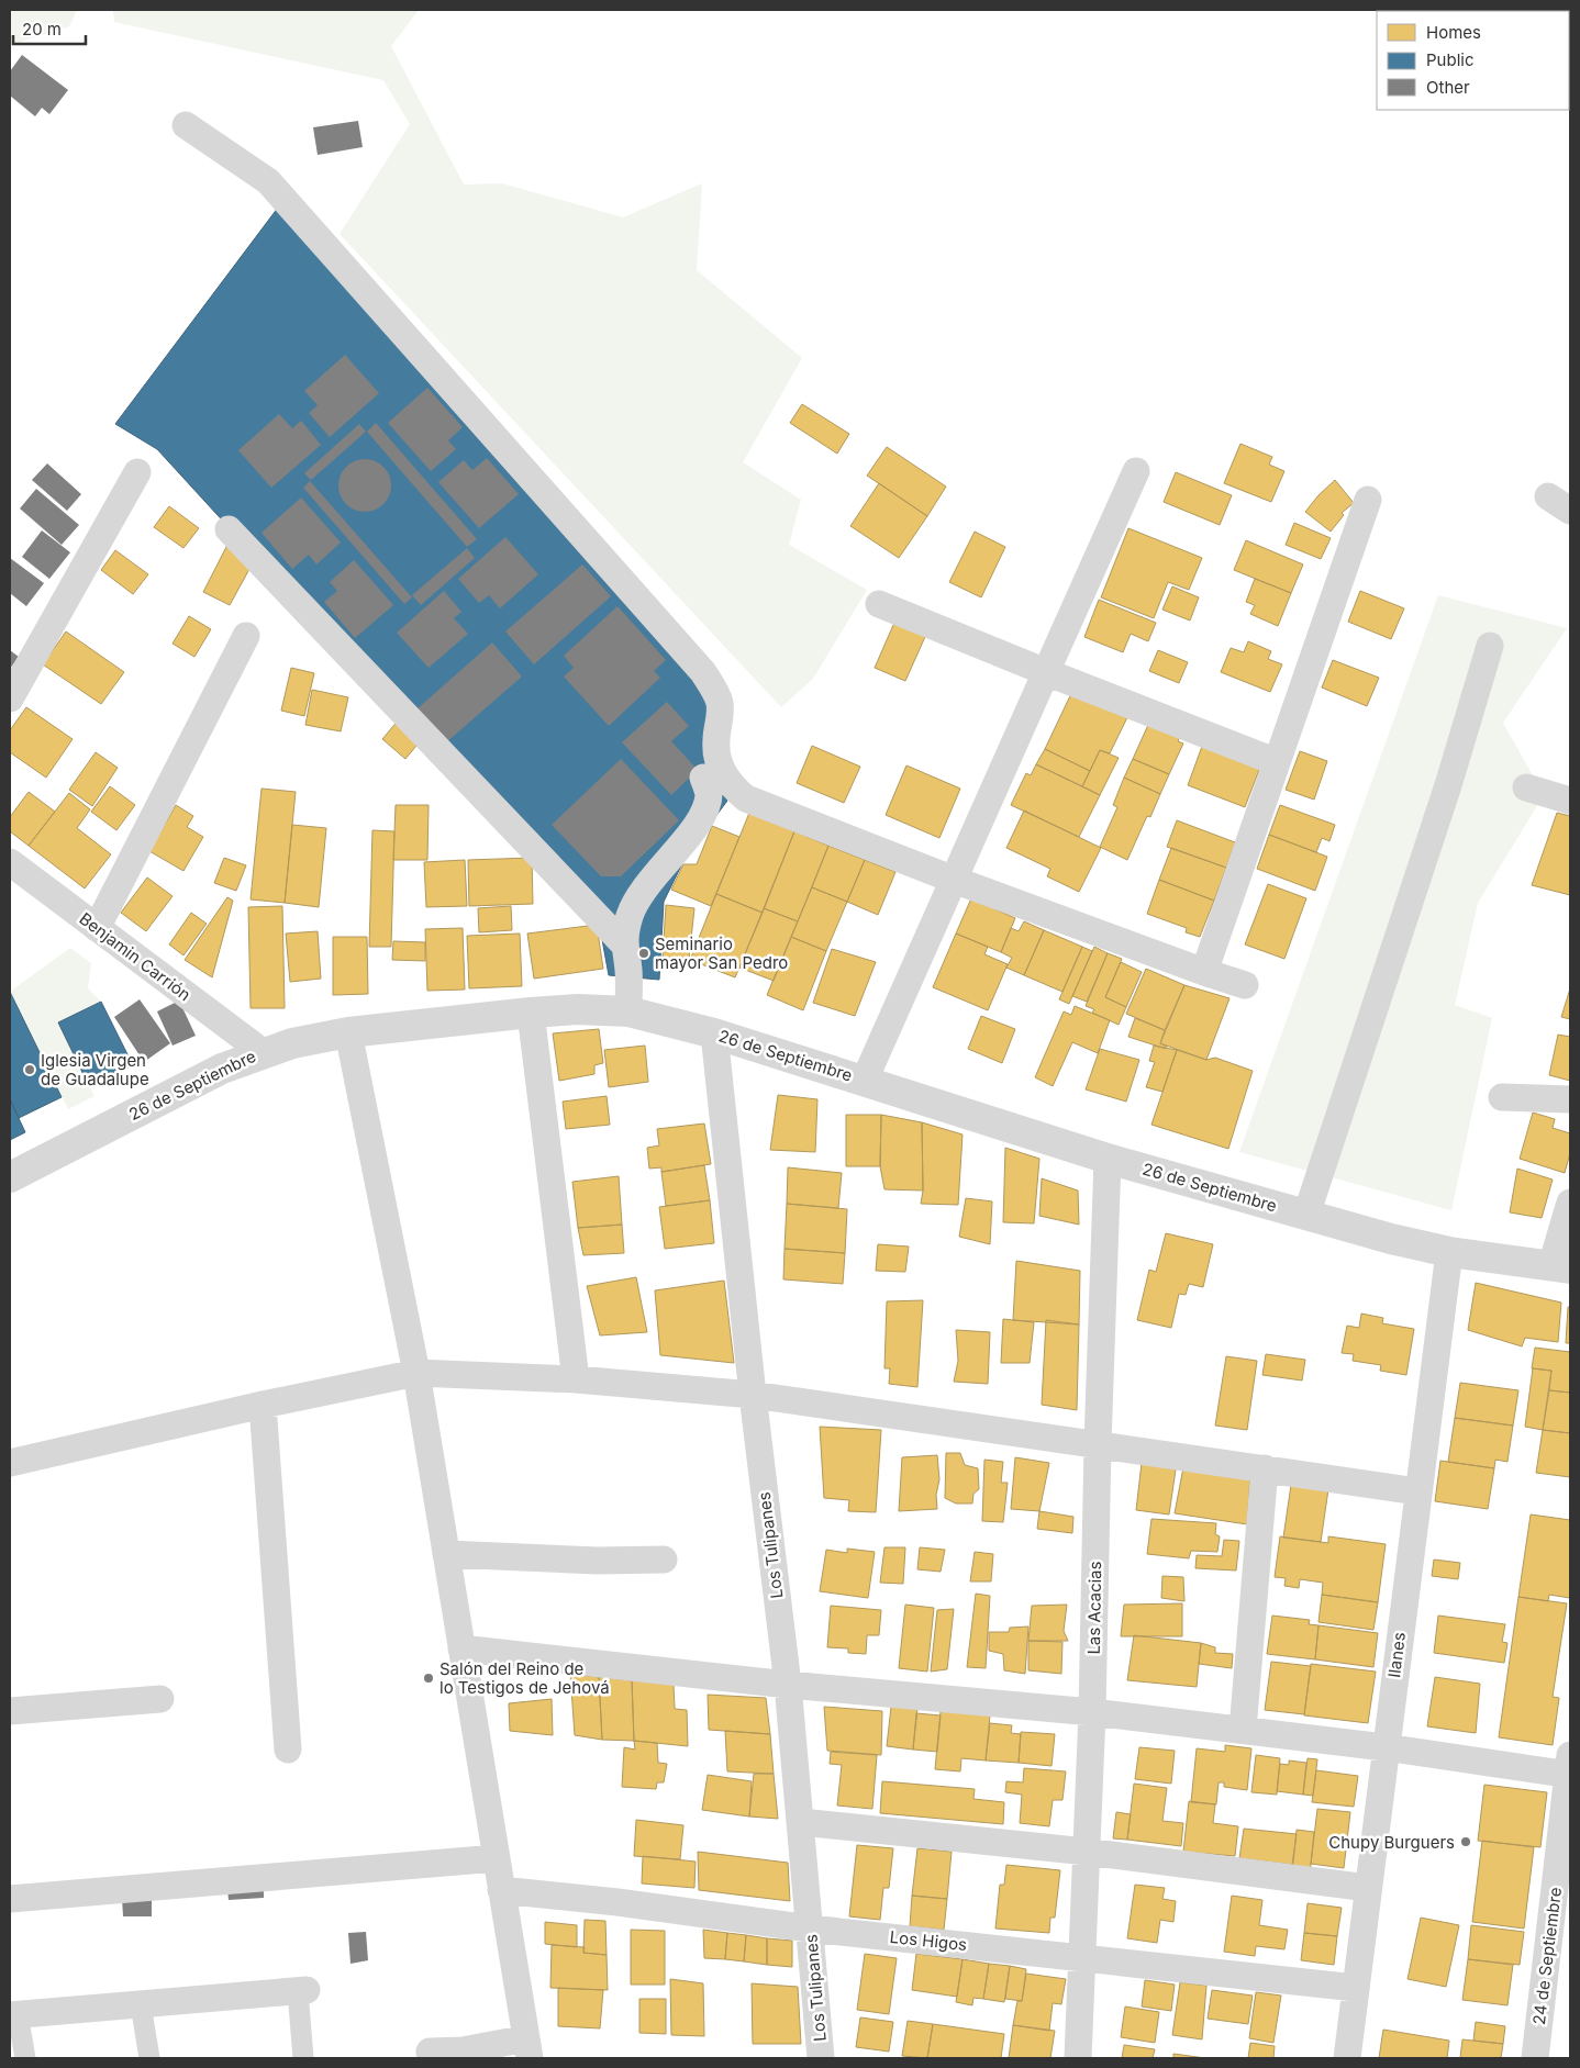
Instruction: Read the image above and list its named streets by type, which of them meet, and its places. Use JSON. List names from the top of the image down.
{
  "streets": {
    "street": [
      "Benjamin Carrión",
      "26 de Septiembre",
      "Los Tulipanes",
      "Las Acacias",
      "Ilanes",
      "Los Higos",
      "24 de Septiembre"
    ]
  },
  "crossings": [
    ["Benjamin Carrión", "26 de Septiembre"],
    ["26 de Septiembre", "Los Tulipanes"],
    ["26 de Septiembre", "Las Acacias"],
    ["26 de Septiembre", "Ilanes"],
    ["Los Tulipanes", "Los Higos"],
    ["Las Acacias", "Los Higos"],
    ["Ilanes", "Los Higos"]
  ],
  "places": [
    "Seminario mayor San Pedro",
    "Iglesia Virgen de Guadalupe",
    "Salón del Reino de lo Testigos de Jehová",
    "Chupy Burguers"
  ],
  "legend": ["Homes", "Public", "Other"],
  "scale_bar": "20 m"
}
